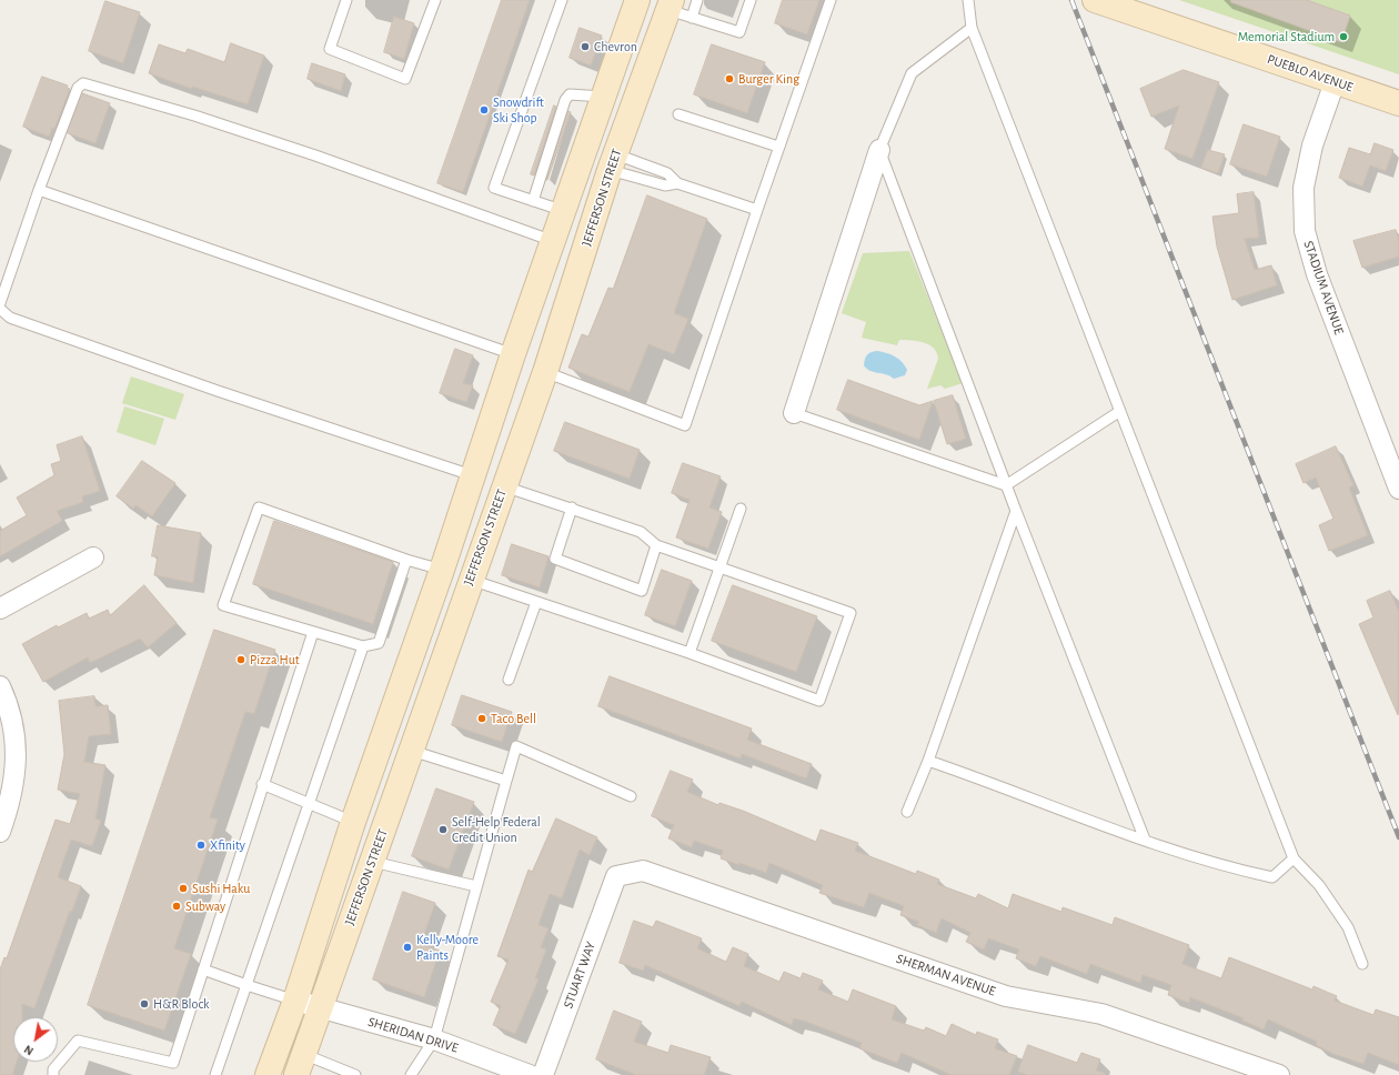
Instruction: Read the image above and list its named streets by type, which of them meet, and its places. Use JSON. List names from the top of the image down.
{
  "streets": {
    "main road": ["PUEBLO AVENUE", "JEFFERSON STREET"],
    "street": [
      "STADIUM AVENUE",
      "STUART WAY",
      "SHERMAN AVENUE",
      "SHERIDAN DRIVE"
    ]
  },
  "crossings": [
    ["PUEBLO AVENUE", "STADIUM AVENUE"],
    ["JEFFERSON STREET", "SHERIDAN DRIVE"],
    ["STUART WAY", "SHERMAN AVENUE"]
  ],
  "places": [
    "Memorial Stadium",
    "Chevron",
    "Burger King",
    "Snowdrift Ski Shop",
    "Pizza Hut",
    "Taco Bell",
    "Self-Help Federal Credit Union",
    "Xfinity",
    "Sushi Haku",
    "Subway",
    "Kelly-Moore Paints",
    "H&R Block"
  ],
  "north": "bottom left"
}
